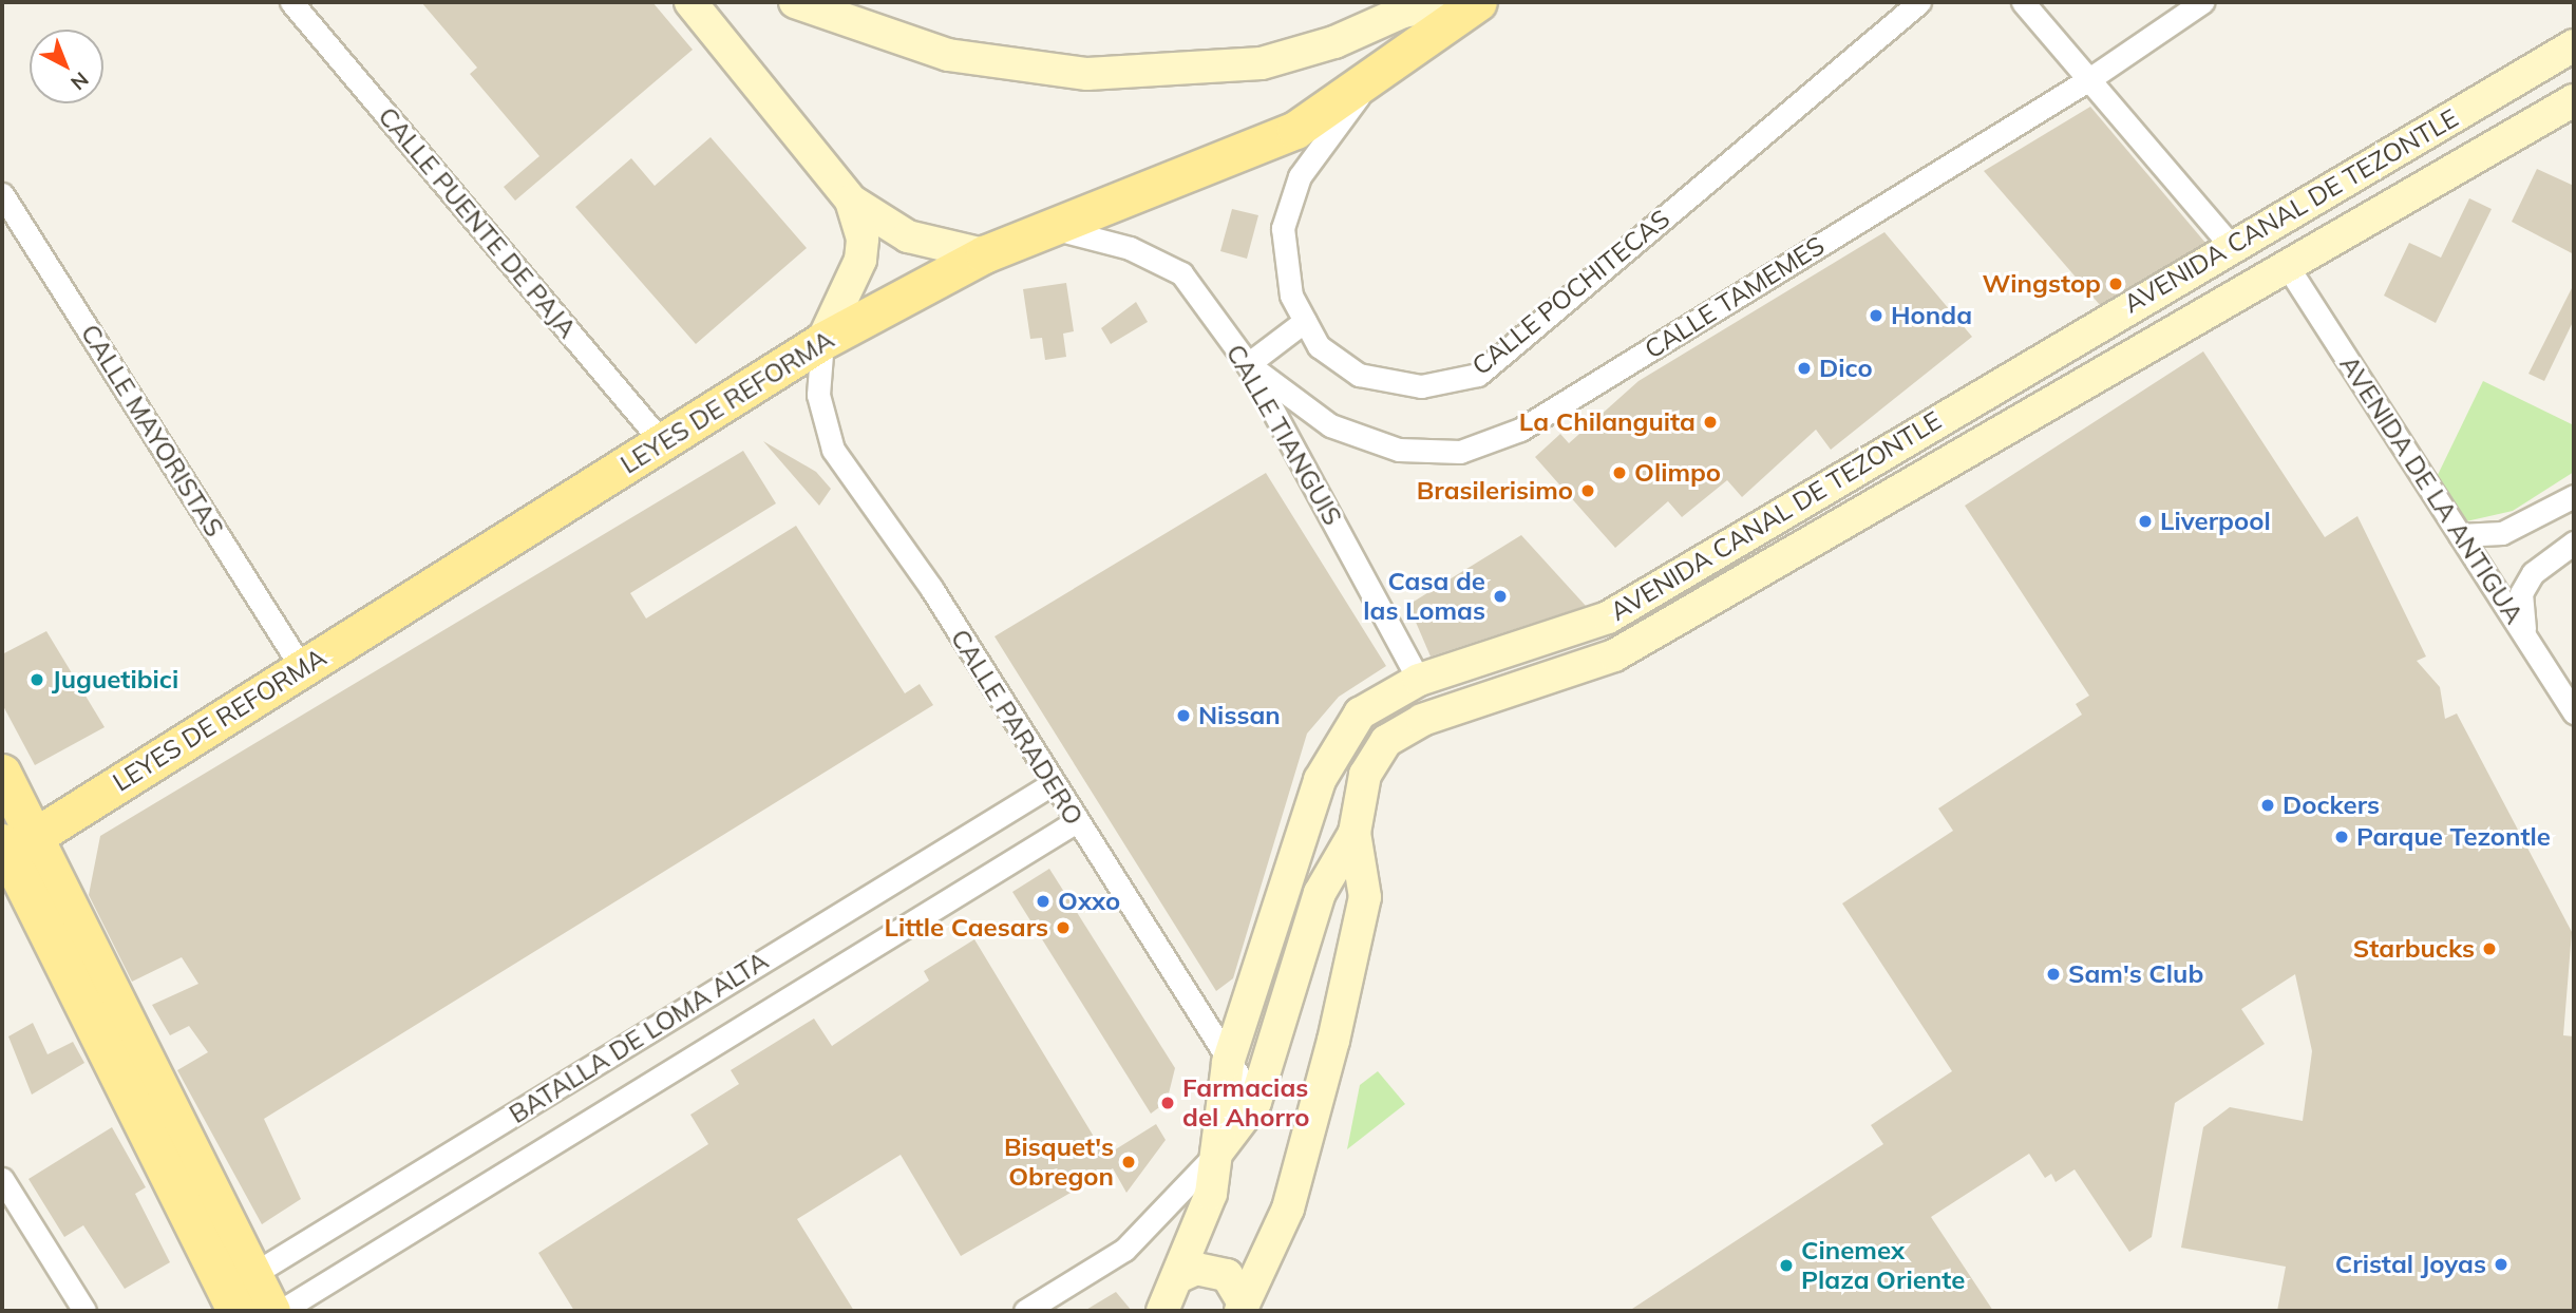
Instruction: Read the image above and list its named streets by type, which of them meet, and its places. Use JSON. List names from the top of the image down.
{
  "streets": {
    "main road": ["AVENIDA CANAL DE TEZONTLE", "LEYES DE REFORMA"],
    "street": [
      "CALLE PUENTE DE PAJA",
      "CALLE POCHITECAS",
      "CALLE TAMEMES",
      "CALLE MAYORISTAS",
      "CALLE TIANGUIS",
      "AVENIDA DE LA ANTIGUA",
      "CALLE PARADERO",
      "BATALLA DE LOMA ALTA"
    ]
  },
  "crossings": [
    ["AVENIDA CANAL DE TEZONTLE", "CALLE TIANGUIS"],
    ["AVENIDA CANAL DE TEZONTLE", "AVENIDA DE LA ANTIGUA"],
    ["AVENIDA CANAL DE TEZONTLE", "CALLE PARADERO"],
    ["CALLE PUENTE DE PAJA", "LEYES DE REFORMA"],
    ["CALLE POCHITECAS", "LEYES DE REFORMA"],
    ["CALLE TAMEMES", "CALLE TIANGUIS"],
    ["LEYES DE REFORMA", "CALLE MAYORISTAS"],
    ["LEYES DE REFORMA", "CALLE TIANGUIS"],
    ["LEYES DE REFORMA", "CALLE PARADERO"],
    ["CALLE PARADERO", "BATALLA DE LOMA ALTA"]
  ],
  "places": [
    "Wingstop",
    "Honda",
    "Dico",
    "La Chilanguita",
    "Olimpo",
    "Brasilerisimo",
    "Liverpool",
    "Casa de las Lomas",
    "Juguetibici",
    "Nissan",
    "Dockers",
    "Parque Tezontle",
    "Oxxo",
    "Little Caesars",
    "Starbucks",
    "Sam's Club",
    "Farmacias del Ahorro",
    "Bisquet's Obregon",
    "Cristal Joyas",
    "Cinemex Plaza Oriente"
  ],
  "north": "bottom right"
}
